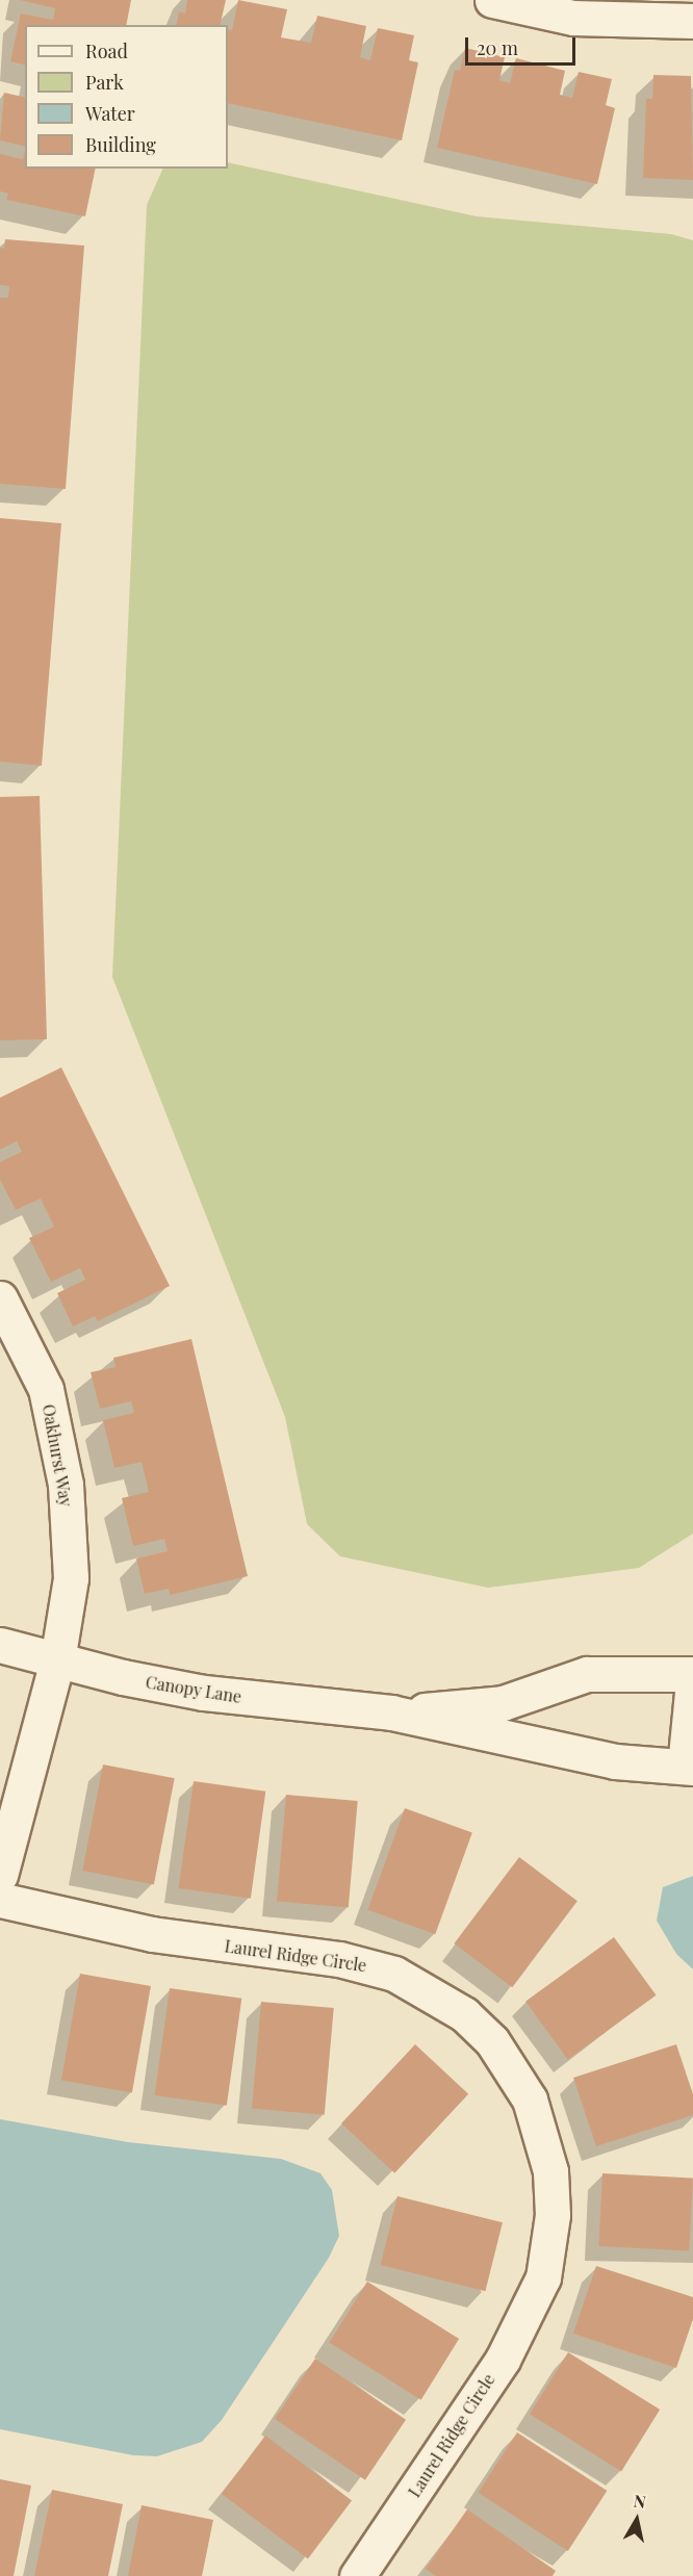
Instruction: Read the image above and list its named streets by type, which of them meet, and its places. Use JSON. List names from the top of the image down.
{
  "streets": {
    "street": ["Oakhurst Way", "Canopy Lane", "Laurel Ridge Circle"]
  },
  "crossings": [
    ["Oakhurst Way", "Canopy Lane"]
  ],
  "legend": [
    "Road",
    "Park",
    "Water",
    "Building"
  ],
  "scale_bar": "20 m",
  "north": "top"
}
